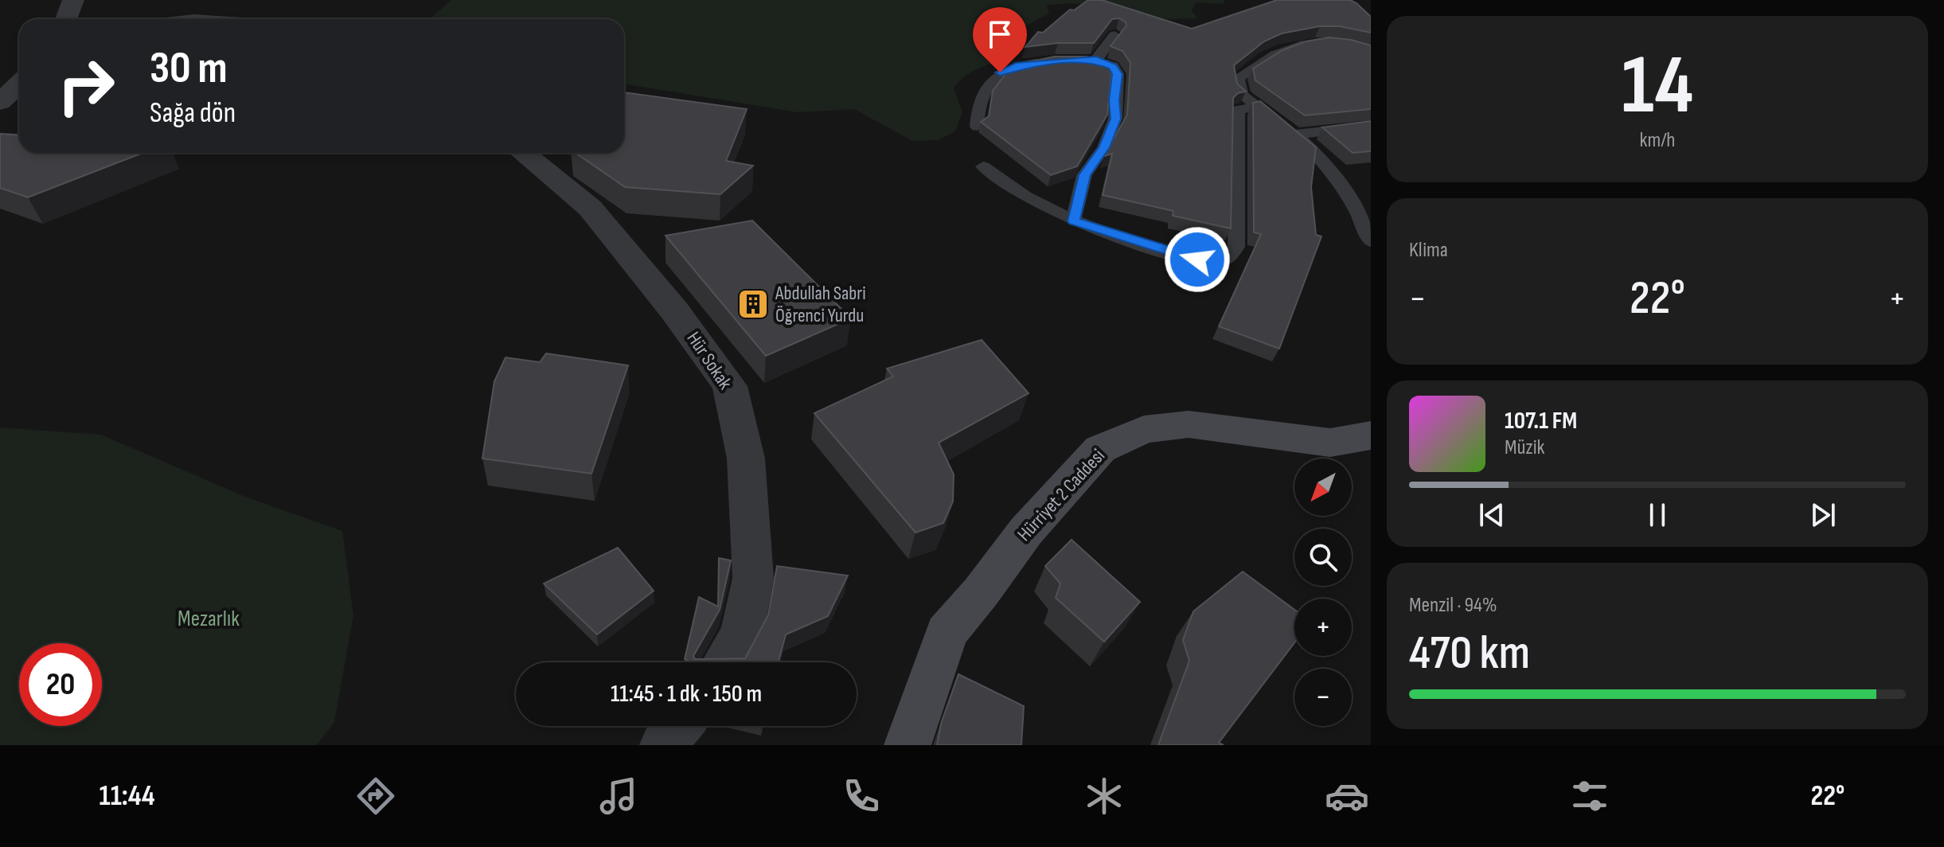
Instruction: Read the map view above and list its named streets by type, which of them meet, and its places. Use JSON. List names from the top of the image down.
{
  "streets": {
    "street": ["Hür Sokak", "Hürriyet 2 Caddesi"]
  },
  "parks": ["Mezarlık"],
  "places": {
    "building": ["Abdullah Sabri Öğrenci Yurdu"]
  },
  "north": "bottom left",
  "page": {
    "tile": [
      ["14", "km/h"],
      "Klima",
      ["Menzil · 94%", "470 km"]
    ],
    "turn": ["30 m", "Sağa dön"],
    "heat": ["−", "22°", "+"],
    "song": ["107.1 FM", "Müzik"],
    "map_buttons": ["+", "−"],
    "limit": "20",
    "trip": "11:45 · 1 dk · 150 m",
    "tabs": ["11:44", "22°"]
  }
}
